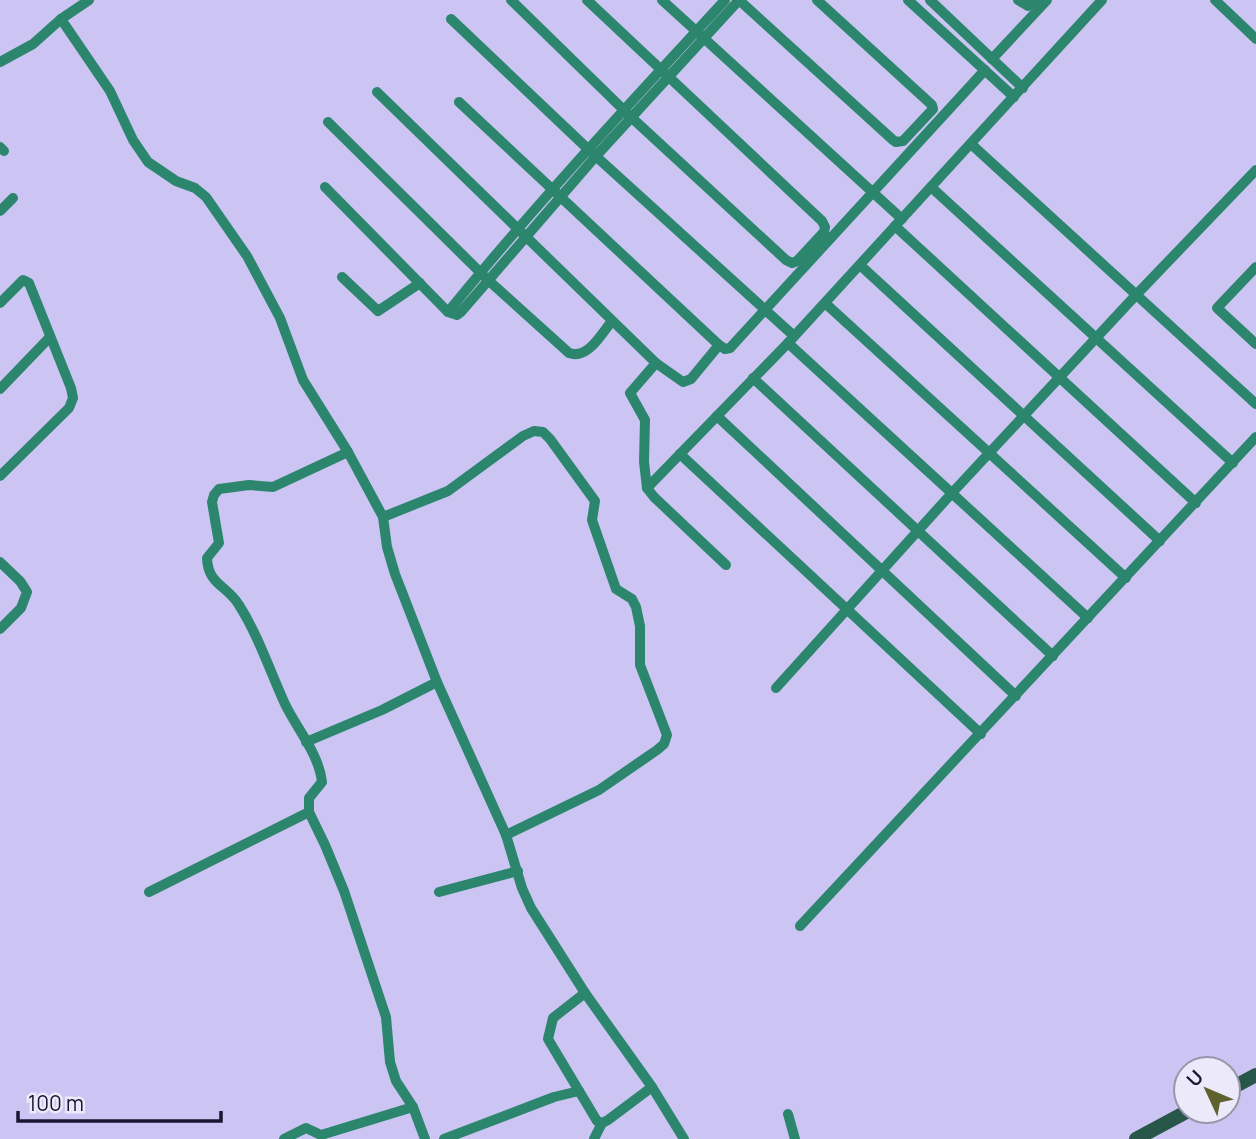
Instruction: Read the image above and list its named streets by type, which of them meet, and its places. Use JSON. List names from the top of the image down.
{
  "scale_bar": "100 m",
  "north": "top left"
}
